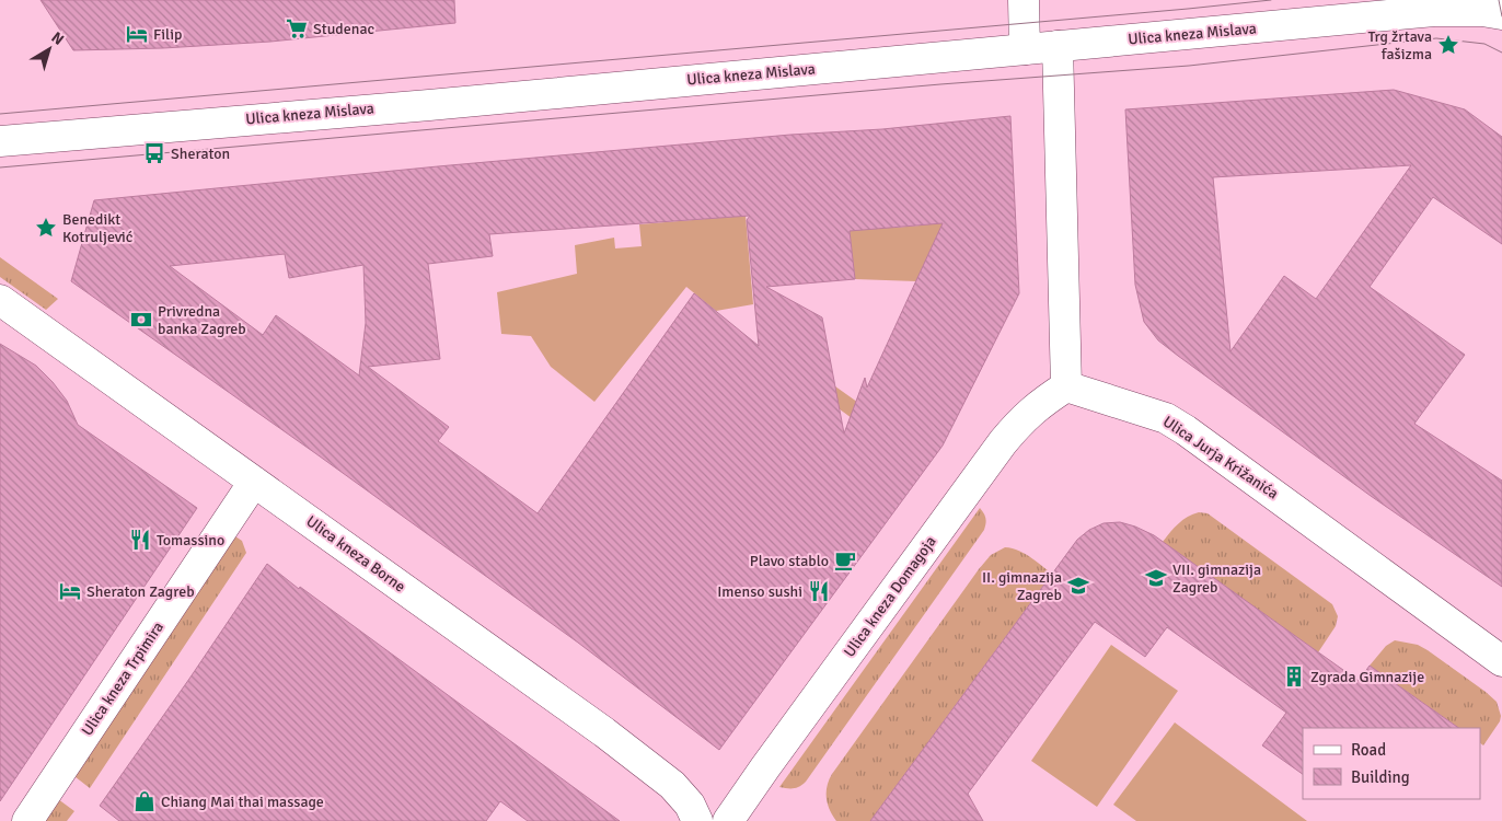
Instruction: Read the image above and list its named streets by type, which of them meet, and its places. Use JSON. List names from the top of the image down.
{
  "streets": {
    "street": [
      "Ulica kneza Mislava",
      "Ulica Jurja Križanića",
      "Ulica kneza Borne",
      "Ulica kneza Domagoja",
      "Ulica kneza Trpimira"
    ]
  },
  "crossings": [
    ["Ulica Jurja Križanića", "Ulica kneza Domagoja"],
    ["Ulica kneza Borne", "Ulica kneza Trpimira"]
  ],
  "places": {
    "supermarket": ["Studenac"],
    "hotel": ["Filip", "Sheraton Zagreb"],
    "place": ["Trg žrtava fašizma", "Benedikt Kotruljević"],
    "bus stop": ["Sheraton"],
    "bank": ["Privredna banka Zagreb"],
    "restaurant": ["Tomassino", "Imenso sushi"],
    "cafe": ["Plavo stablo"],
    "school or university": ["VII. gimnazija Zagreb", "II. gimnazija Zagreb"],
    "building": ["Zgrada Gimnazije"],
    "shop": ["Chiang Mai thai massage"]
  },
  "legend": ["Road", "Building"],
  "north": "top right"
}
